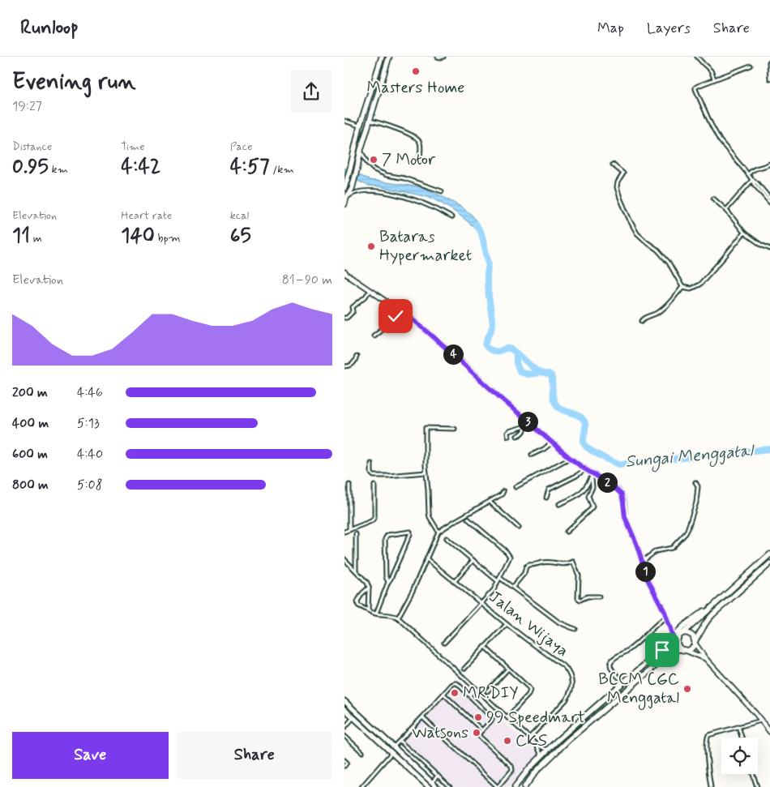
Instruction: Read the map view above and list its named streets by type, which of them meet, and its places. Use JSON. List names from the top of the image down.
{
  "streets": {
    "street": ["Jalan Wijaya"]
  },
  "water": ["Sungai Menggatal"],
  "places": [
    "Masters Home",
    "7 Motor",
    "Bataras Hypermarket",
    "BCCM CGC Menggatal",
    "MR.DIY",
    "99 Speedmart",
    "Watsons",
    "CKS"
  ],
  "page": {
    "header": "Runloop",
    "nav": ["Map", "Layers", "Share"],
    "heading": ["Evening run", "19:27"],
    "stats": [
      ["Distance", "0.95 km"],
      ["Time", "4:42"],
      ["Pace", "4:57 /km"],
      ["Elevation", "11 m"],
      ["Heart rate", "140 bpm"],
      ["kcal", "65"]
    ],
    "chart": ["Elevation", "81–90 m"],
    "pins": [
      "4",
      "3",
      "2",
      "1"
    ],
    "list": [
      {
        "name": "200 m",
        "note": "4:46"
      },
      {
        "name": "400 m",
        "note": "5:13"
      },
      {
        "name": "600 m",
        "note": "4:40"
      },
      {
        "name": "800 m",
        "note": "5:08"
      }
    ],
    "buttons": ["Save", "Share"]
  }
}
